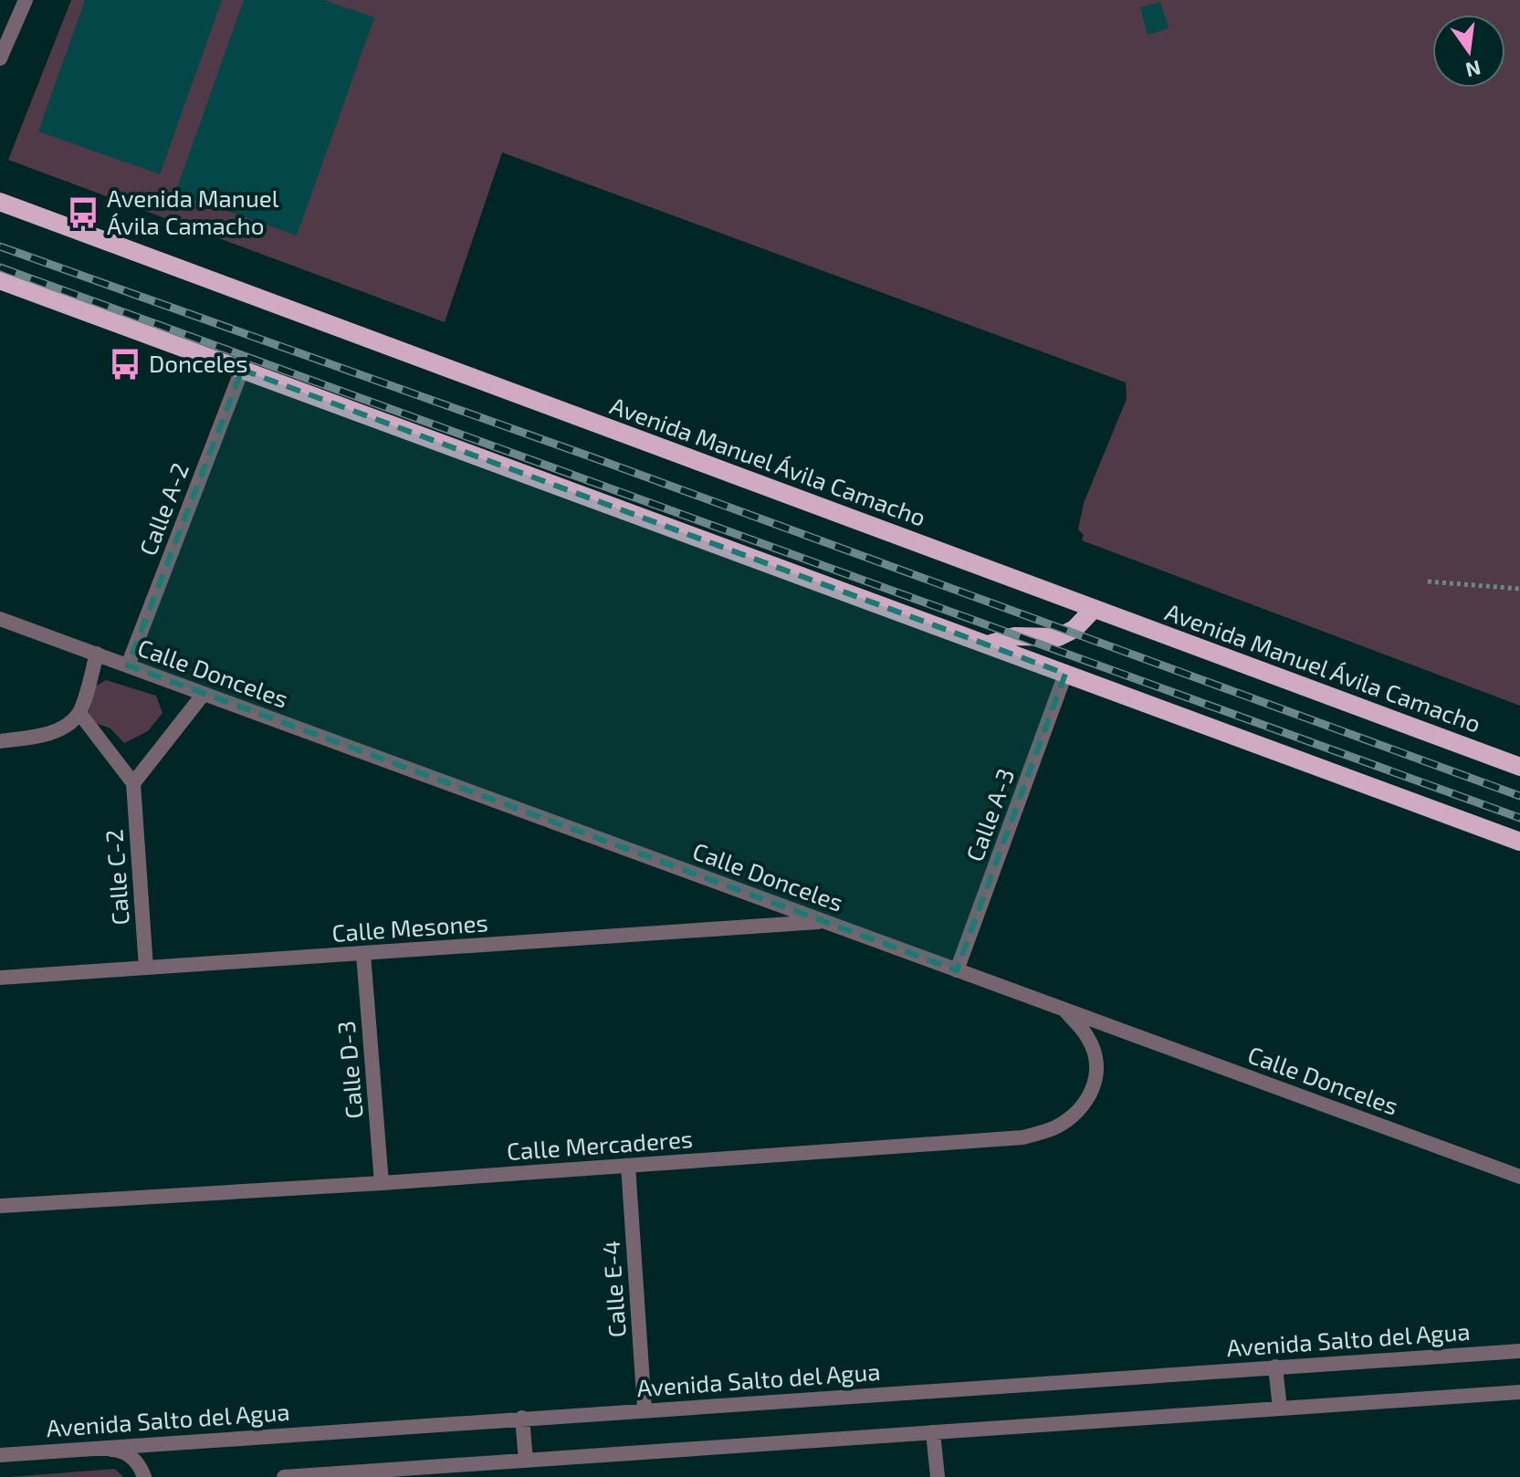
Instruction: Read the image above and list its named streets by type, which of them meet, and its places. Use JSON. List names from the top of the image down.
{
  "streets": {
    "main road": ["Avenida Manuel Ávila Camacho"],
    "street": [
      "Calle A-2",
      "Calle Donceles",
      "Calle A-3",
      "Calle C-2",
      "Calle Mesones",
      "Calle D-3",
      "Calle Mercaderes",
      "Calle E-4",
      "Avenida Salto del Agua"
    ]
  },
  "crossings": [
    ["Calle A-2", "Calle Donceles"],
    ["Calle Donceles", "Calle A-3"],
    ["Calle Donceles", "Calle Mesones"],
    ["Calle Donceles", "Calle Mercaderes"],
    ["Calle C-2", "Calle Mesones"],
    ["Calle Mesones", "Calle D-3"],
    ["Calle D-3", "Calle Mercaderes"],
    ["Calle Mercaderes", "Calle E-4"],
    ["Calle E-4", "Avenida Salto del Agua"]
  ],
  "places": {
    "bus stop": ["Avenida Manuel Ávila Camacho", "Donceles"]
  },
  "north": "bottom"
}
